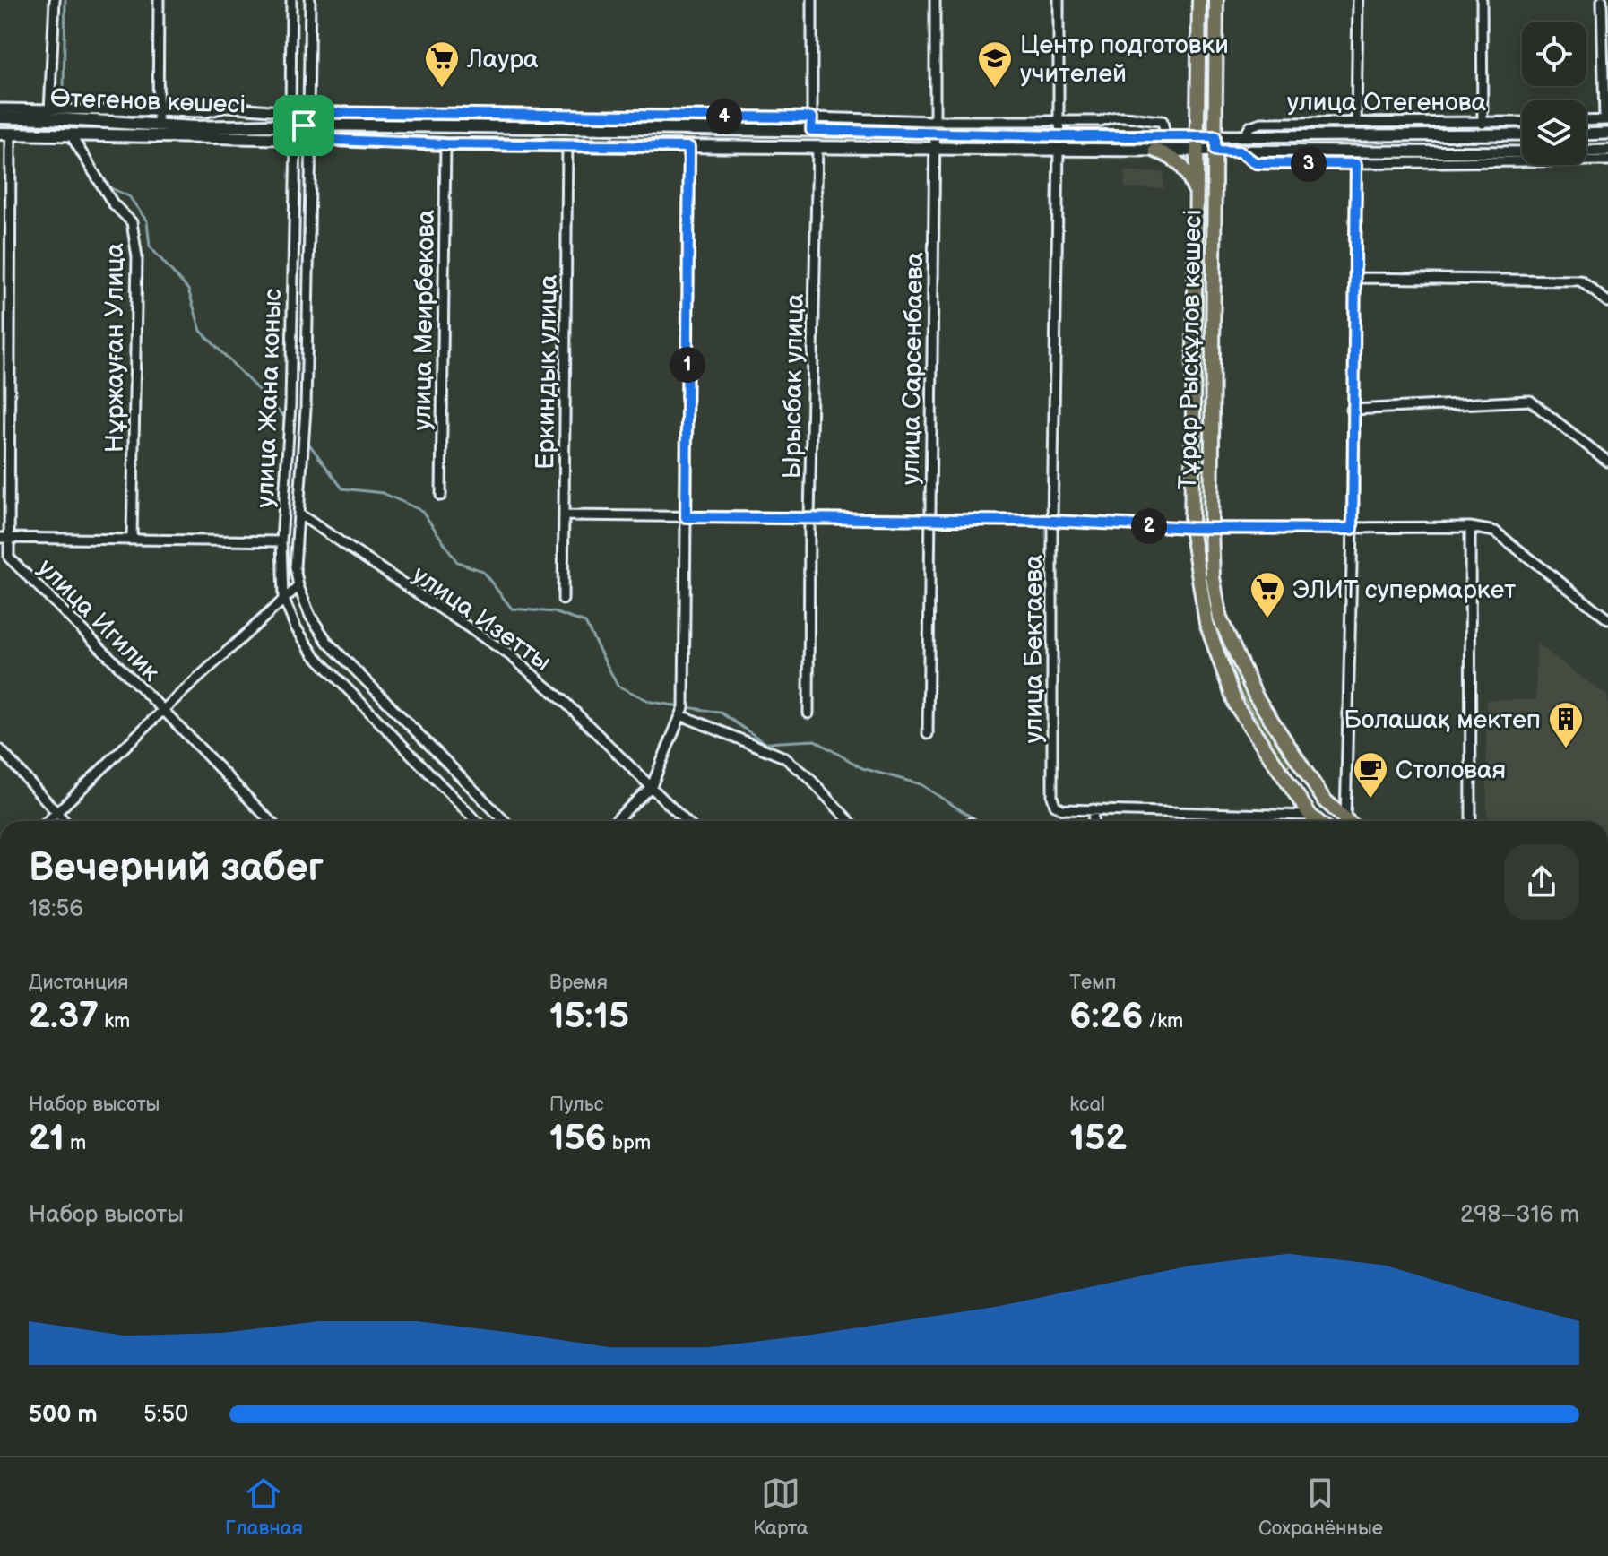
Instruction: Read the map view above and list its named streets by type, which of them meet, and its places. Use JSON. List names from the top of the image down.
{
  "streets": {
    "main road": ["Өтегенов көшесі", "Тұрар Рыскұлов көшесі"],
    "street": [
      "улица Отегенова",
      "улица Меирбекова",
      "Нұржауған Улица",
      "улица Сарсенбаева",
      "Еркиндык улица",
      "Ырысбак улица",
      "улица Жана коныс",
      "улица Изетты",
      "улица Игилик",
      "улица Бектаева"
    ]
  },
  "crossings": [
    ["Өтегенов көшесі", "улица Меирбекова"],
    ["Өтегенов көшесі", "Нұржауған Улица"],
    ["Өтегенов көшесі", "Тұрар Рыскұлов көшесі"],
    ["Өтегенов көшесі", "улица Сарсенбаева"],
    ["Өтегенов көшесі", "Еркиндык улица"],
    ["Өтегенов көшесі", "Ырысбак улица"],
    ["Өтегенов көшесі", "улица Жана коныс"],
    ["Өтегенов көшесі", "улица Игилик"],
    ["Өтегенов көшесі", "улица Бектаева"],
    ["улица Отегенова", "Тұрар Рыскұлов көшесі"],
    ["Тұрар Рыскұлов көшесі", "улица Бектаева"],
    ["улица Жана коныс", "улица Изетты"]
  ],
  "places": {
    "supermarket": ["Лаура", "ЭЛИТ супермаркет"],
    "school or university": ["Центр подготовки учителей"],
    "building": ["Болашақ мектеп"],
    "cafe": ["Столовая"]
  },
  "page": {
    "pins": [
      "4",
      "3",
      "1",
      "2"
    ],
    "heading": ["Вечерний забег", "18:56"],
    "stats": [
      ["Дистанция", "2.37 km"],
      ["Время", "15:15"],
      ["Темп", "6:26 /km"],
      ["Набор высоты", "21 m"],
      ["Пульс", "156 bpm"],
      ["kcal", "152"]
    ],
    "chart": ["Набор высоты", "298–316 m"],
    "list": [
      {
        "name": "500 m",
        "note": "5:50"
      }
    ],
    "tabs": ["Главная", "Карта", "Сохранённые"]
  }
}
